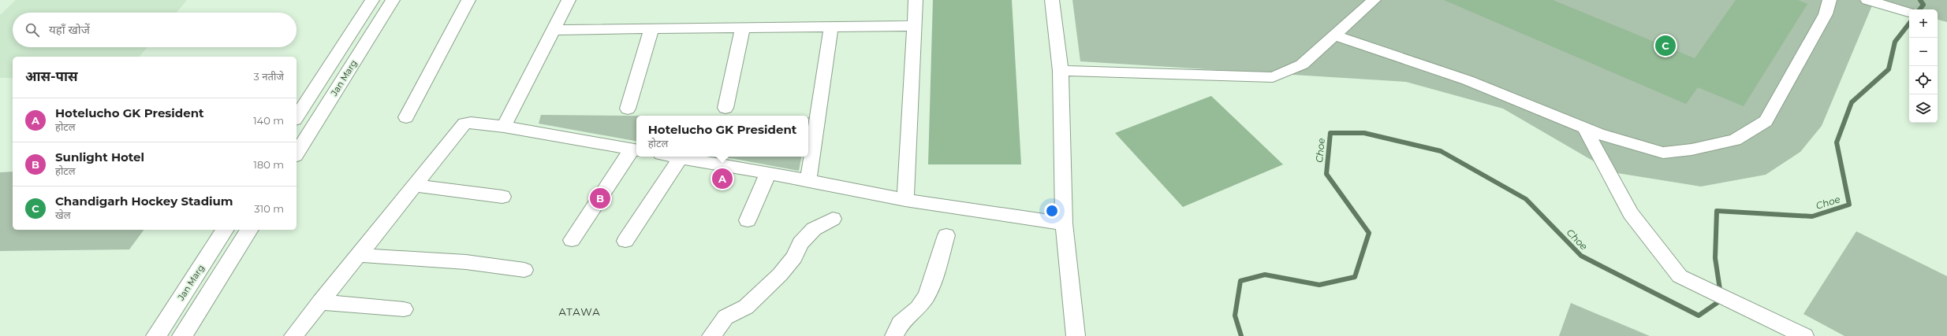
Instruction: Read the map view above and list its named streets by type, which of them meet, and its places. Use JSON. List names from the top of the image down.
{
  "streets": {
    "main road": ["Jan Marg"]
  },
  "districts": ["ATAWA"],
  "water": ["Choe"],
  "page": {
    "map_buttons": ["+", "−"],
    "search": "यहाँ खोजें",
    "pins": ["C", "A", "B"],
    "heading": ["आस-पास", "3 नतीजे"],
    "list": [
      {
        "mark": "A",
        "name": "Hotelucho GK President",
        "note": "होटल",
        "value": "140 m"
      },
      {
        "mark": "B",
        "name": "Sunlight Hotel",
        "note": "होटल",
        "value": "180 m"
      },
      {
        "mark": "C",
        "name": "Chandigarh Hockey Stadium",
        "note": "खेल",
        "value": "310 m"
      }
    ],
    "popup": ["Hotelucho GK President", "होटल"]
  }
}
